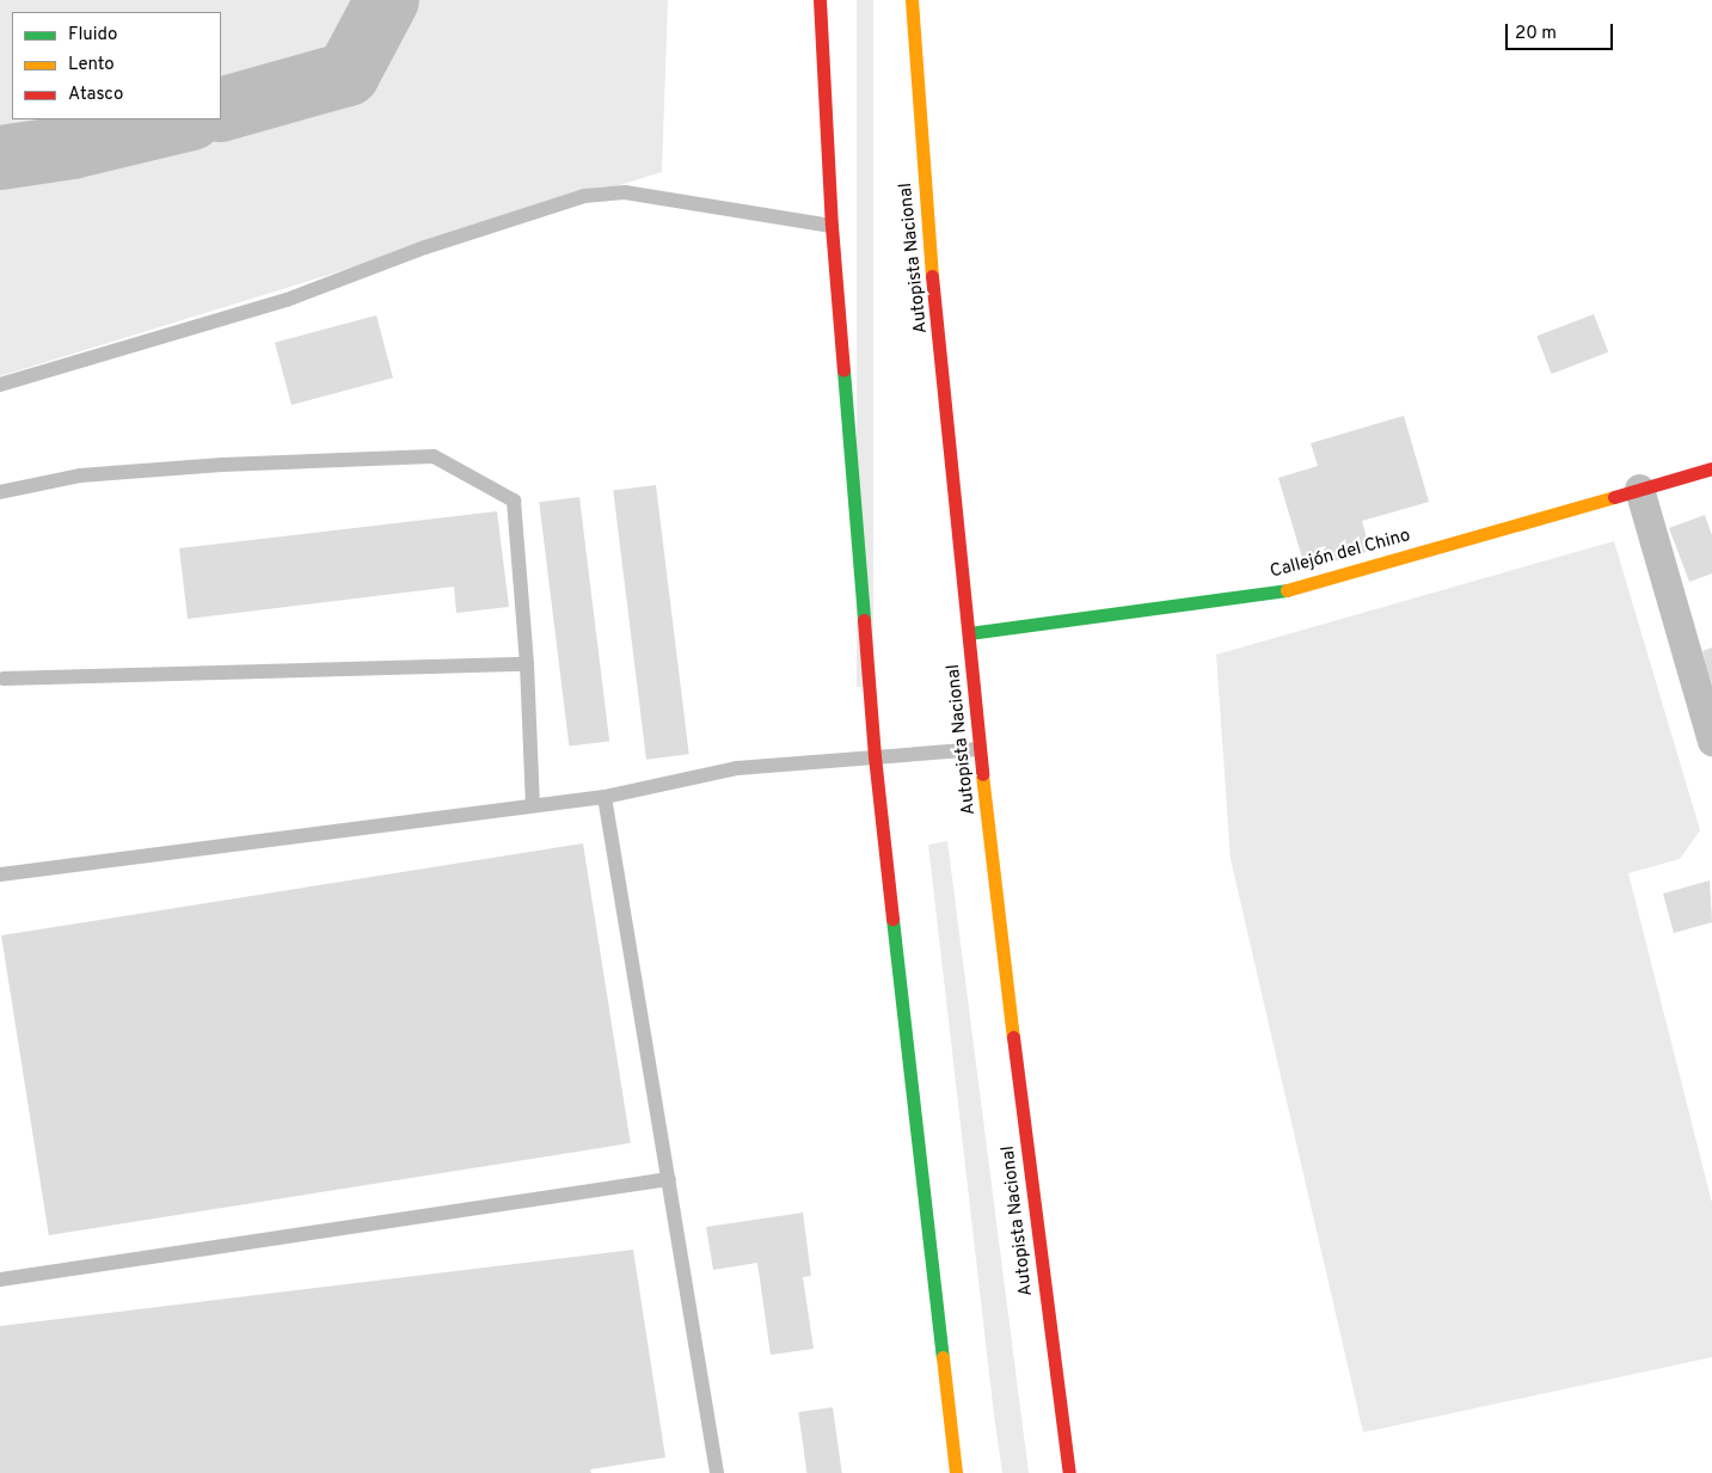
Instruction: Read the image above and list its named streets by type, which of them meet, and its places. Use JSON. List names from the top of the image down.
{
  "streets": {
    "main road": ["Autopista Nacional", "Callejón del Chino"]
  },
  "crossings": [
    ["Autopista Nacional", "Callejón del Chino"]
  ],
  "legend": ["Fluido", "Lento", "Atasco"],
  "scale_bar": "20 m"
}
